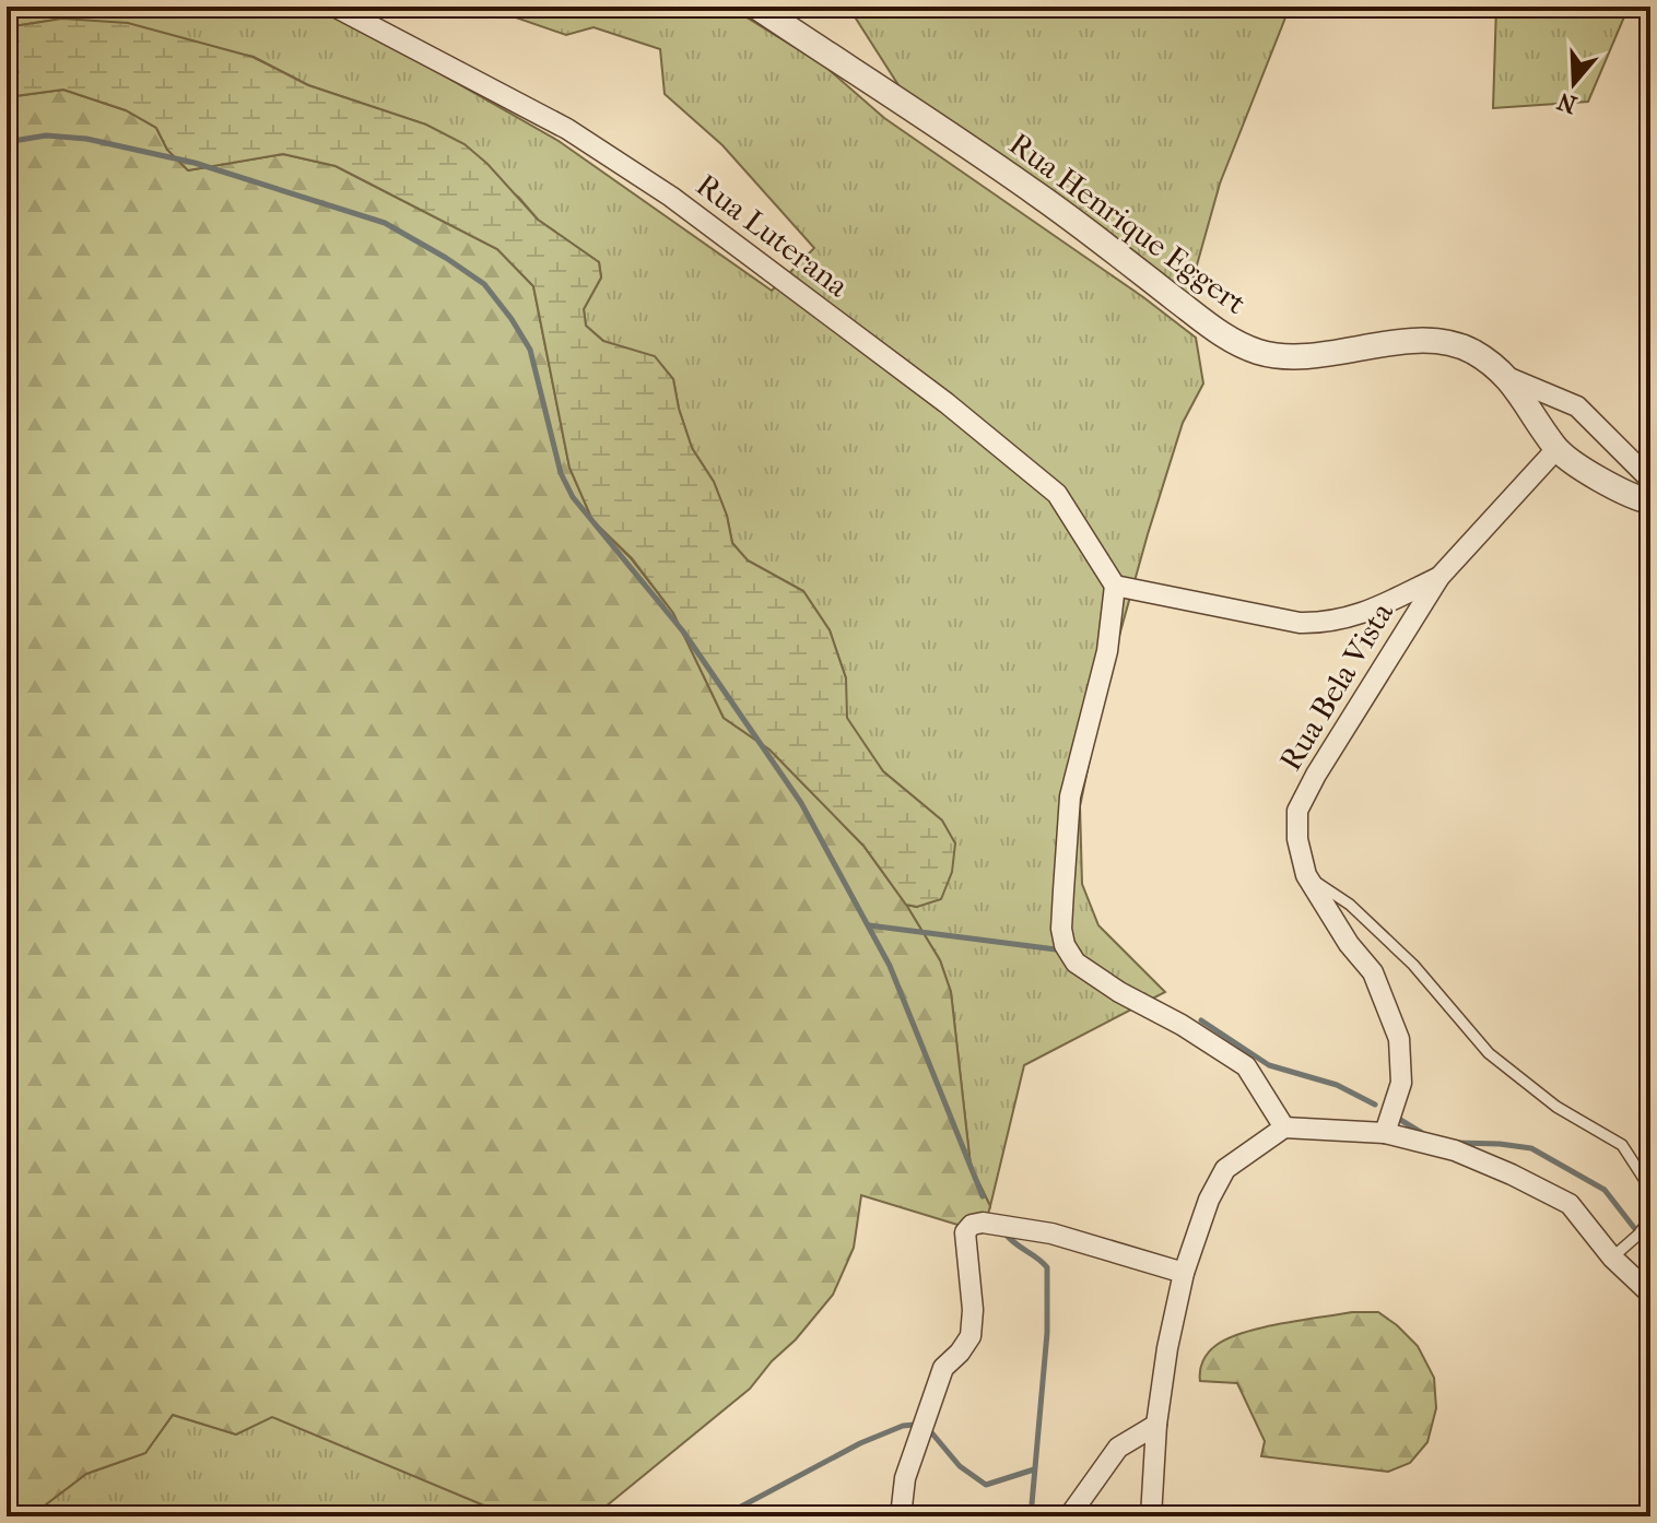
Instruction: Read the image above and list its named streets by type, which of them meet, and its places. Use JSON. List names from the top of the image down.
{
  "streets": {
    "street": ["Rua Henrique Eggert", "Rua Luterana", "Rua Bela Vista"]
  },
  "crossings": [
    ["Rua Henrique Eggert", "Rua Bela Vista"]
  ],
  "north": "bottom"
}
